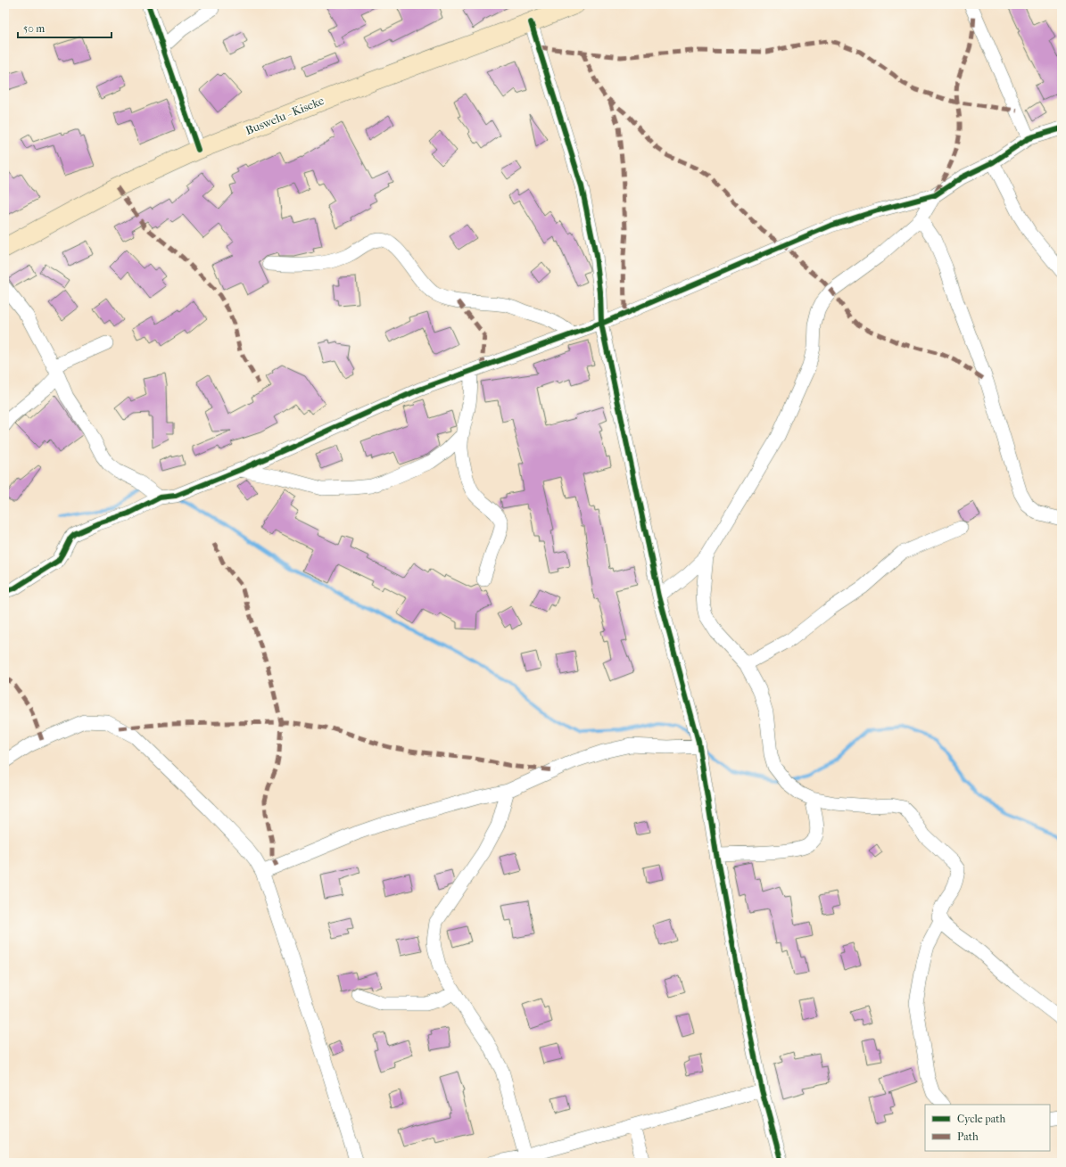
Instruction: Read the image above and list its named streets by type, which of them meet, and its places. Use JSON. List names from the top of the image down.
{
  "streets": {
    "main road": ["Buswelu - Kiseke"]
  },
  "legend": ["Cycle path", "Path"],
  "scale_bar": "50 m"
}
